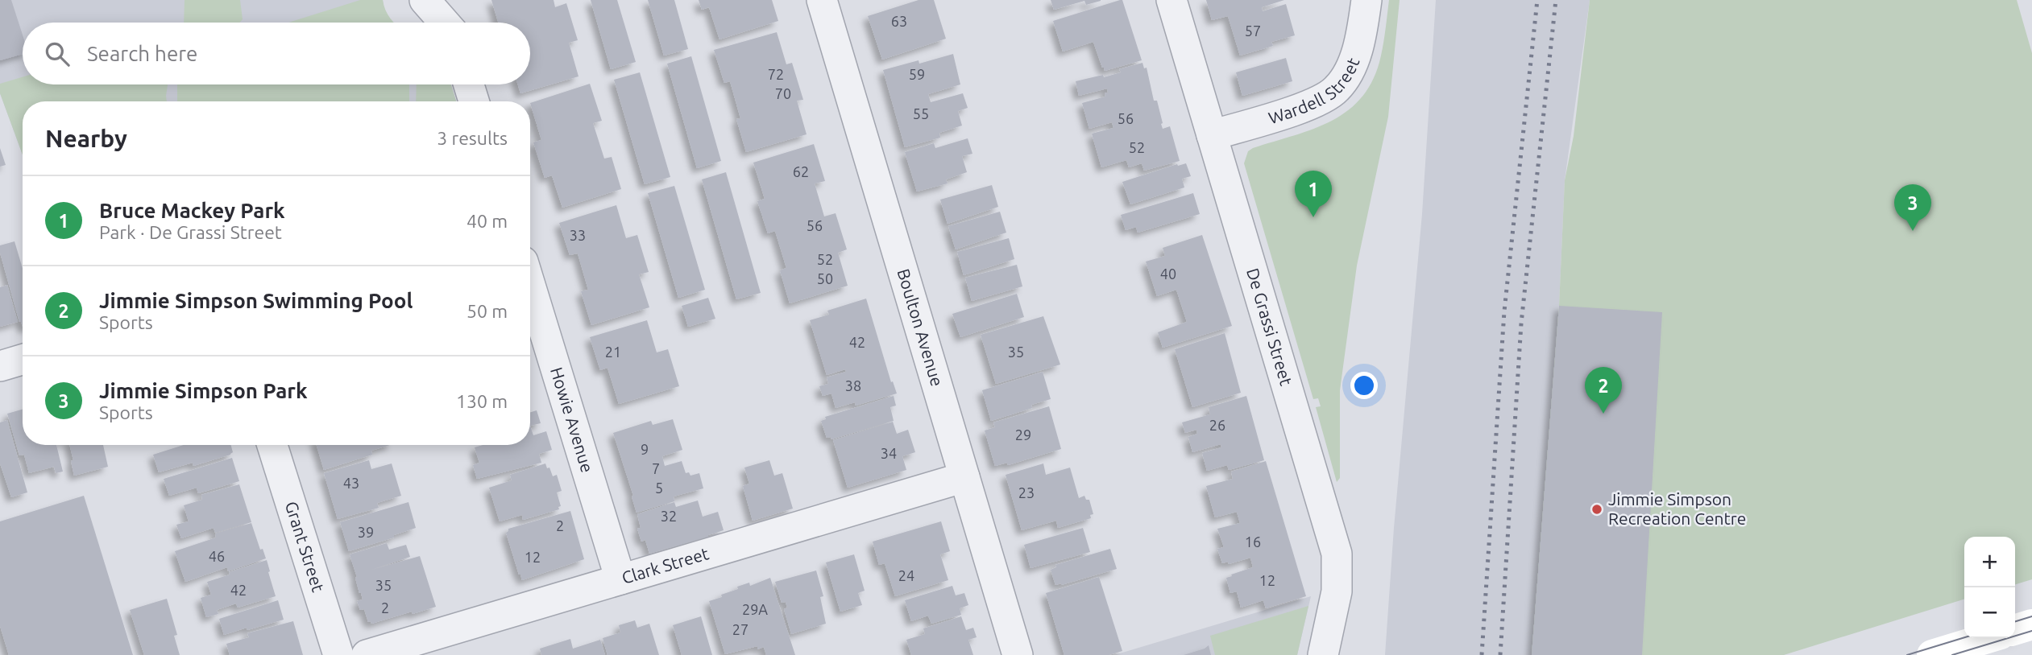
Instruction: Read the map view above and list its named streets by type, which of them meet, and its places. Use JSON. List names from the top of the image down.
{
  "streets": {
    "street": [
      "Wardell Street",
      "De Grassi Street",
      "Boulton Avenue",
      "Howie Avenue",
      "Grant Street",
      "Clark Street"
    ]
  },
  "crossings": [
    ["Wardell Street", "De Grassi Street"],
    ["Boulton Avenue", "Clark Street"],
    ["Howie Avenue", "Clark Street"]
  ],
  "places": ["Jimmie Simpson Recreation Centre"],
  "house_numbers": [
    "63",
    "57",
    "72",
    "59",
    "70",
    "55",
    "56",
    "52",
    "62",
    "56",
    "33",
    "52",
    "40",
    "50",
    "42",
    "21",
    "35",
    "38",
    "26",
    "29",
    "9",
    "34",
    "7",
    "43",
    "5",
    "23",
    "32",
    "2",
    "39",
    "16",
    "46",
    "12",
    "24",
    "12",
    "35",
    "42",
    "2",
    "29A",
    "27"
  ],
  "page": {
    "search": "Search here",
    "heading": ["Nearby", "3 results"],
    "pins": ["1", "3", "2"],
    "list": [
      {
        "mark": "1",
        "name": "Bruce Mackey Park",
        "note": "Park · De Grassi Street",
        "value": "40 m"
      },
      {
        "mark": "2",
        "name": "Jimmie Simpson Swimming Pool",
        "note": "Sports",
        "value": "50 m"
      },
      {
        "mark": "3",
        "name": "Jimmie Simpson Park",
        "note": "Sports",
        "value": "130 m"
      }
    ],
    "map_buttons": ["+", "−"]
  }
}
